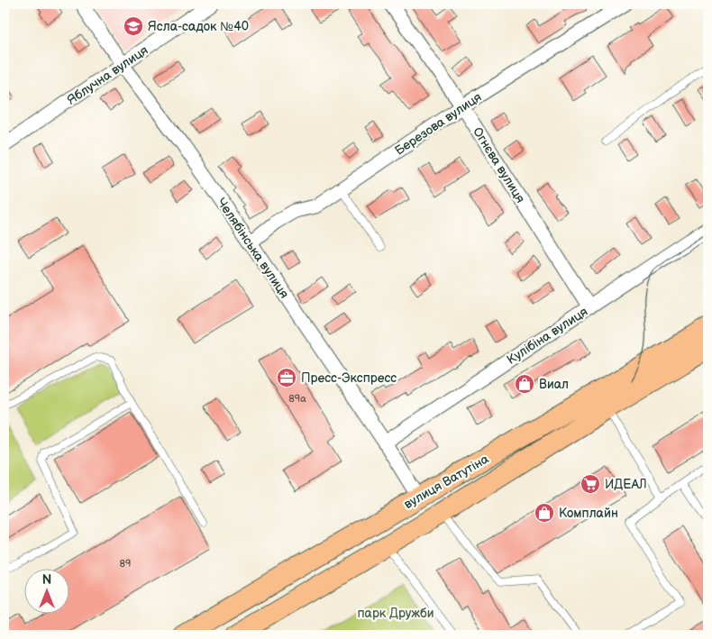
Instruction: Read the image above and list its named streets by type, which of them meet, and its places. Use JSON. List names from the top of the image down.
{
  "streets": {
    "main road": ["вулиця Ватутіна"],
    "street": [
      "Яблучна вулиця",
      "Березова вулиця",
      "Огнєва вулиця",
      "Челябінська вулиця",
      "Кулібіна вулиця"
    ]
  },
  "crossings": [
    ["Яблучна вулиця", "Челябінська вулиця"],
    ["Березова вулиця", "Огнєва вулиця"],
    ["Березова вулиця", "Челябінська вулиця"],
    ["Огнєва вулиця", "Кулібіна вулиця"],
    ["Челябінська вулиця", "Кулібіна вулиця"],
    ["Челябінська вулиця", "вулиця Ватутіна"]
  ],
  "parks": ["парк Дружби"],
  "places": {
    "school or university": ["Ясла-садок №40"],
    "office": ["Пресс-Экспресс"],
    "shop": ["Виал", "Комплайн"],
    "supermarket": ["ИДЕАЛ"]
  },
  "house_numbers": ["89а", "89"],
  "north": "top"
}
